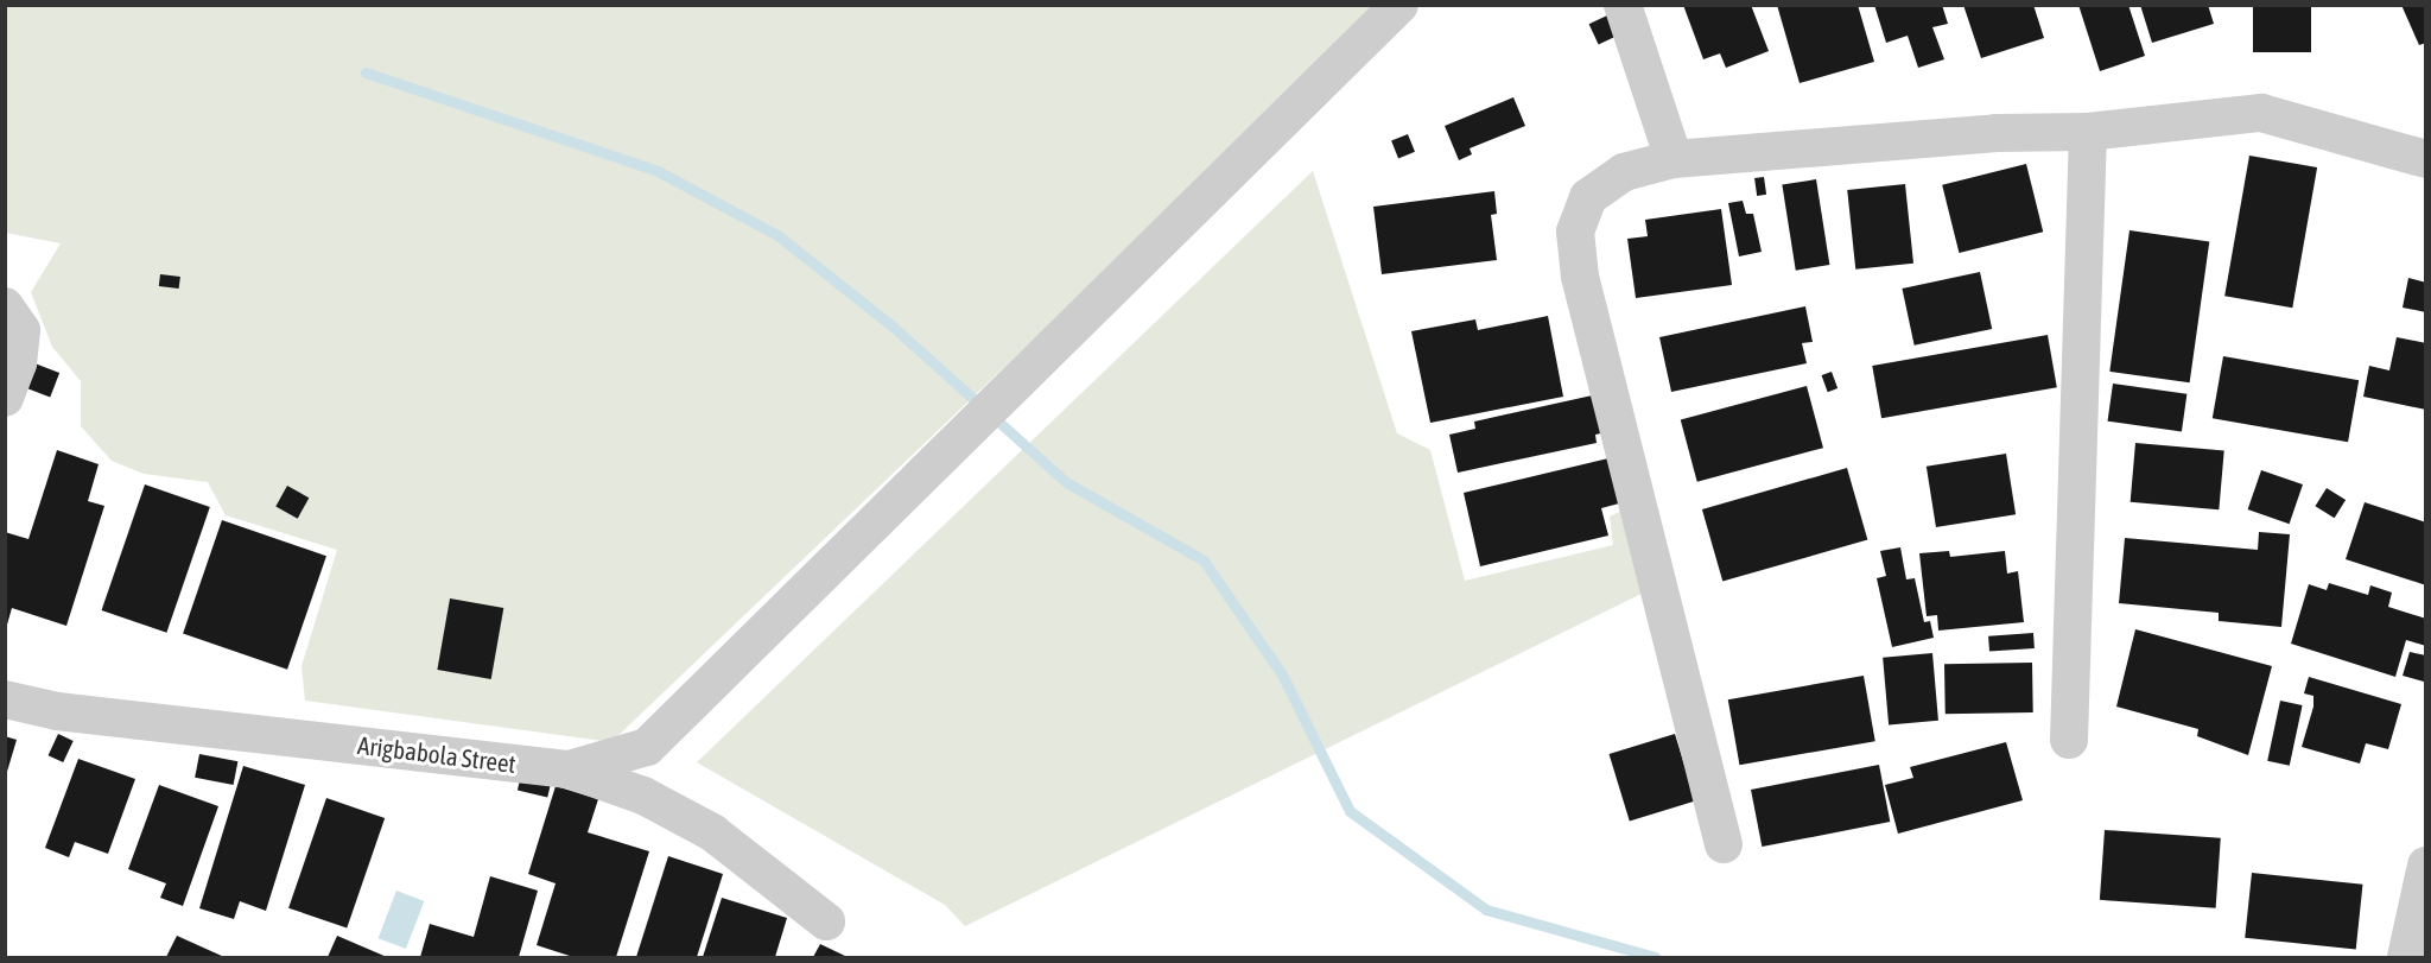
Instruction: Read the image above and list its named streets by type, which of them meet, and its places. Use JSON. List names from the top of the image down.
{
  "streets": {
    "street": ["Arigbabola Street"]
  }
}
